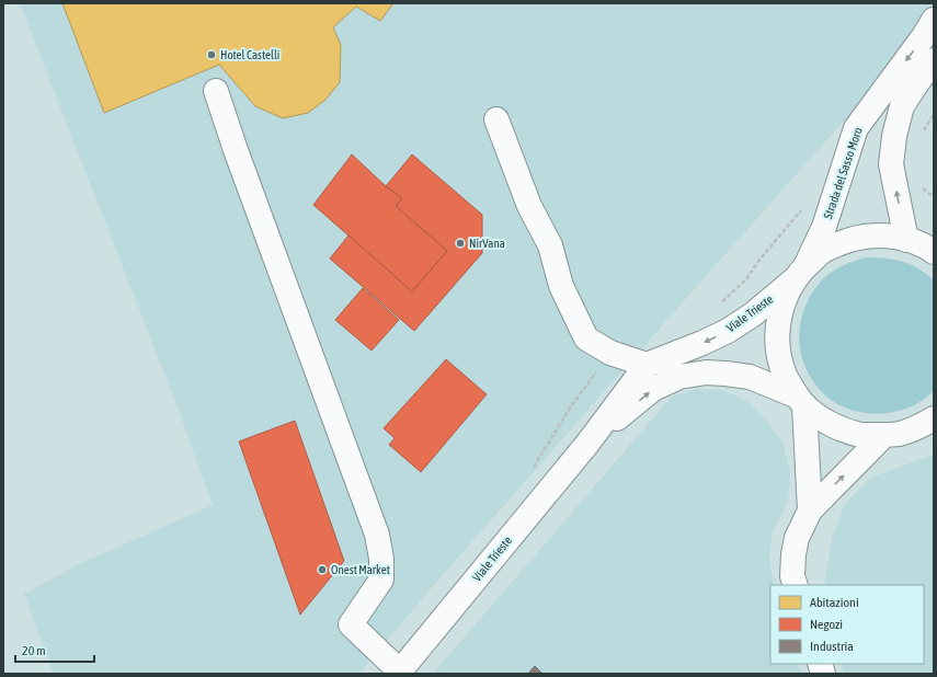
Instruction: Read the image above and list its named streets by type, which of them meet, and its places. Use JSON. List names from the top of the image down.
{
  "streets": {
    "street": ["Strada del Sasso Moro", "Viale Trieste"]
  },
  "crossings": [
    ["Strada del Sasso Moro", "Viale Trieste"]
  ],
  "one_way": ["Strada del Sasso Moro"],
  "places": ["Hotel Castelli", "NirVana", "Onest Market"],
  "legend": ["Abitazioni", "Negozi", "Industria"],
  "scale_bar": "20 m"
}
